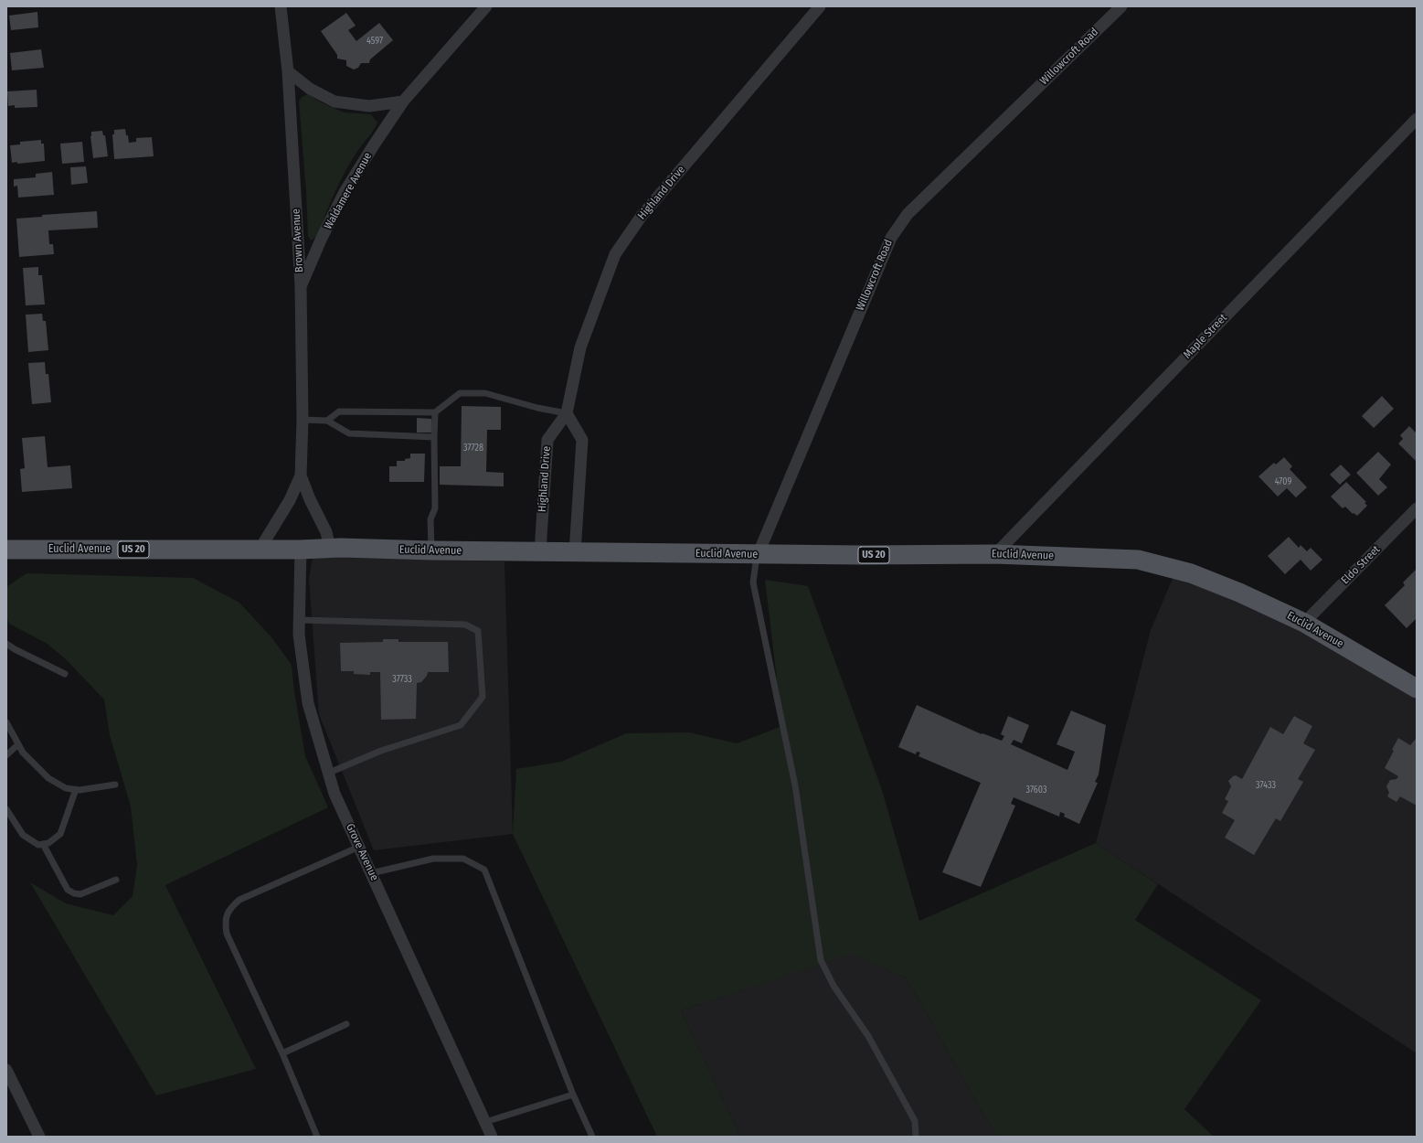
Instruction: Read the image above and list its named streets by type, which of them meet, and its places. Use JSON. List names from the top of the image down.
{
  "streets": {
    "main road": ["Euclid Avenue", "US 20"],
    "street": [
      "Willowcroft Road",
      "Waldamere Avenue",
      "Highland Drive",
      "Brown Avenue",
      "Maple Street",
      "Eldo Street",
      "Grove Avenue"
    ]
  },
  "crossings": [
    ["Willowcroft Road", "Euclid Avenue"],
    ["Waldamere Avenue", "Brown Avenue"],
    ["Highland Drive", "Euclid Avenue"],
    ["Brown Avenue", "Euclid Avenue"],
    ["Maple Street", "Euclid Avenue"],
    ["Euclid Avenue", "Eldo Street"],
    ["Euclid Avenue", "Grove Avenue"]
  ],
  "house_numbers": [
    "4597",
    "37728",
    "4709",
    "37733",
    "37433",
    "37603"
  ]
}
